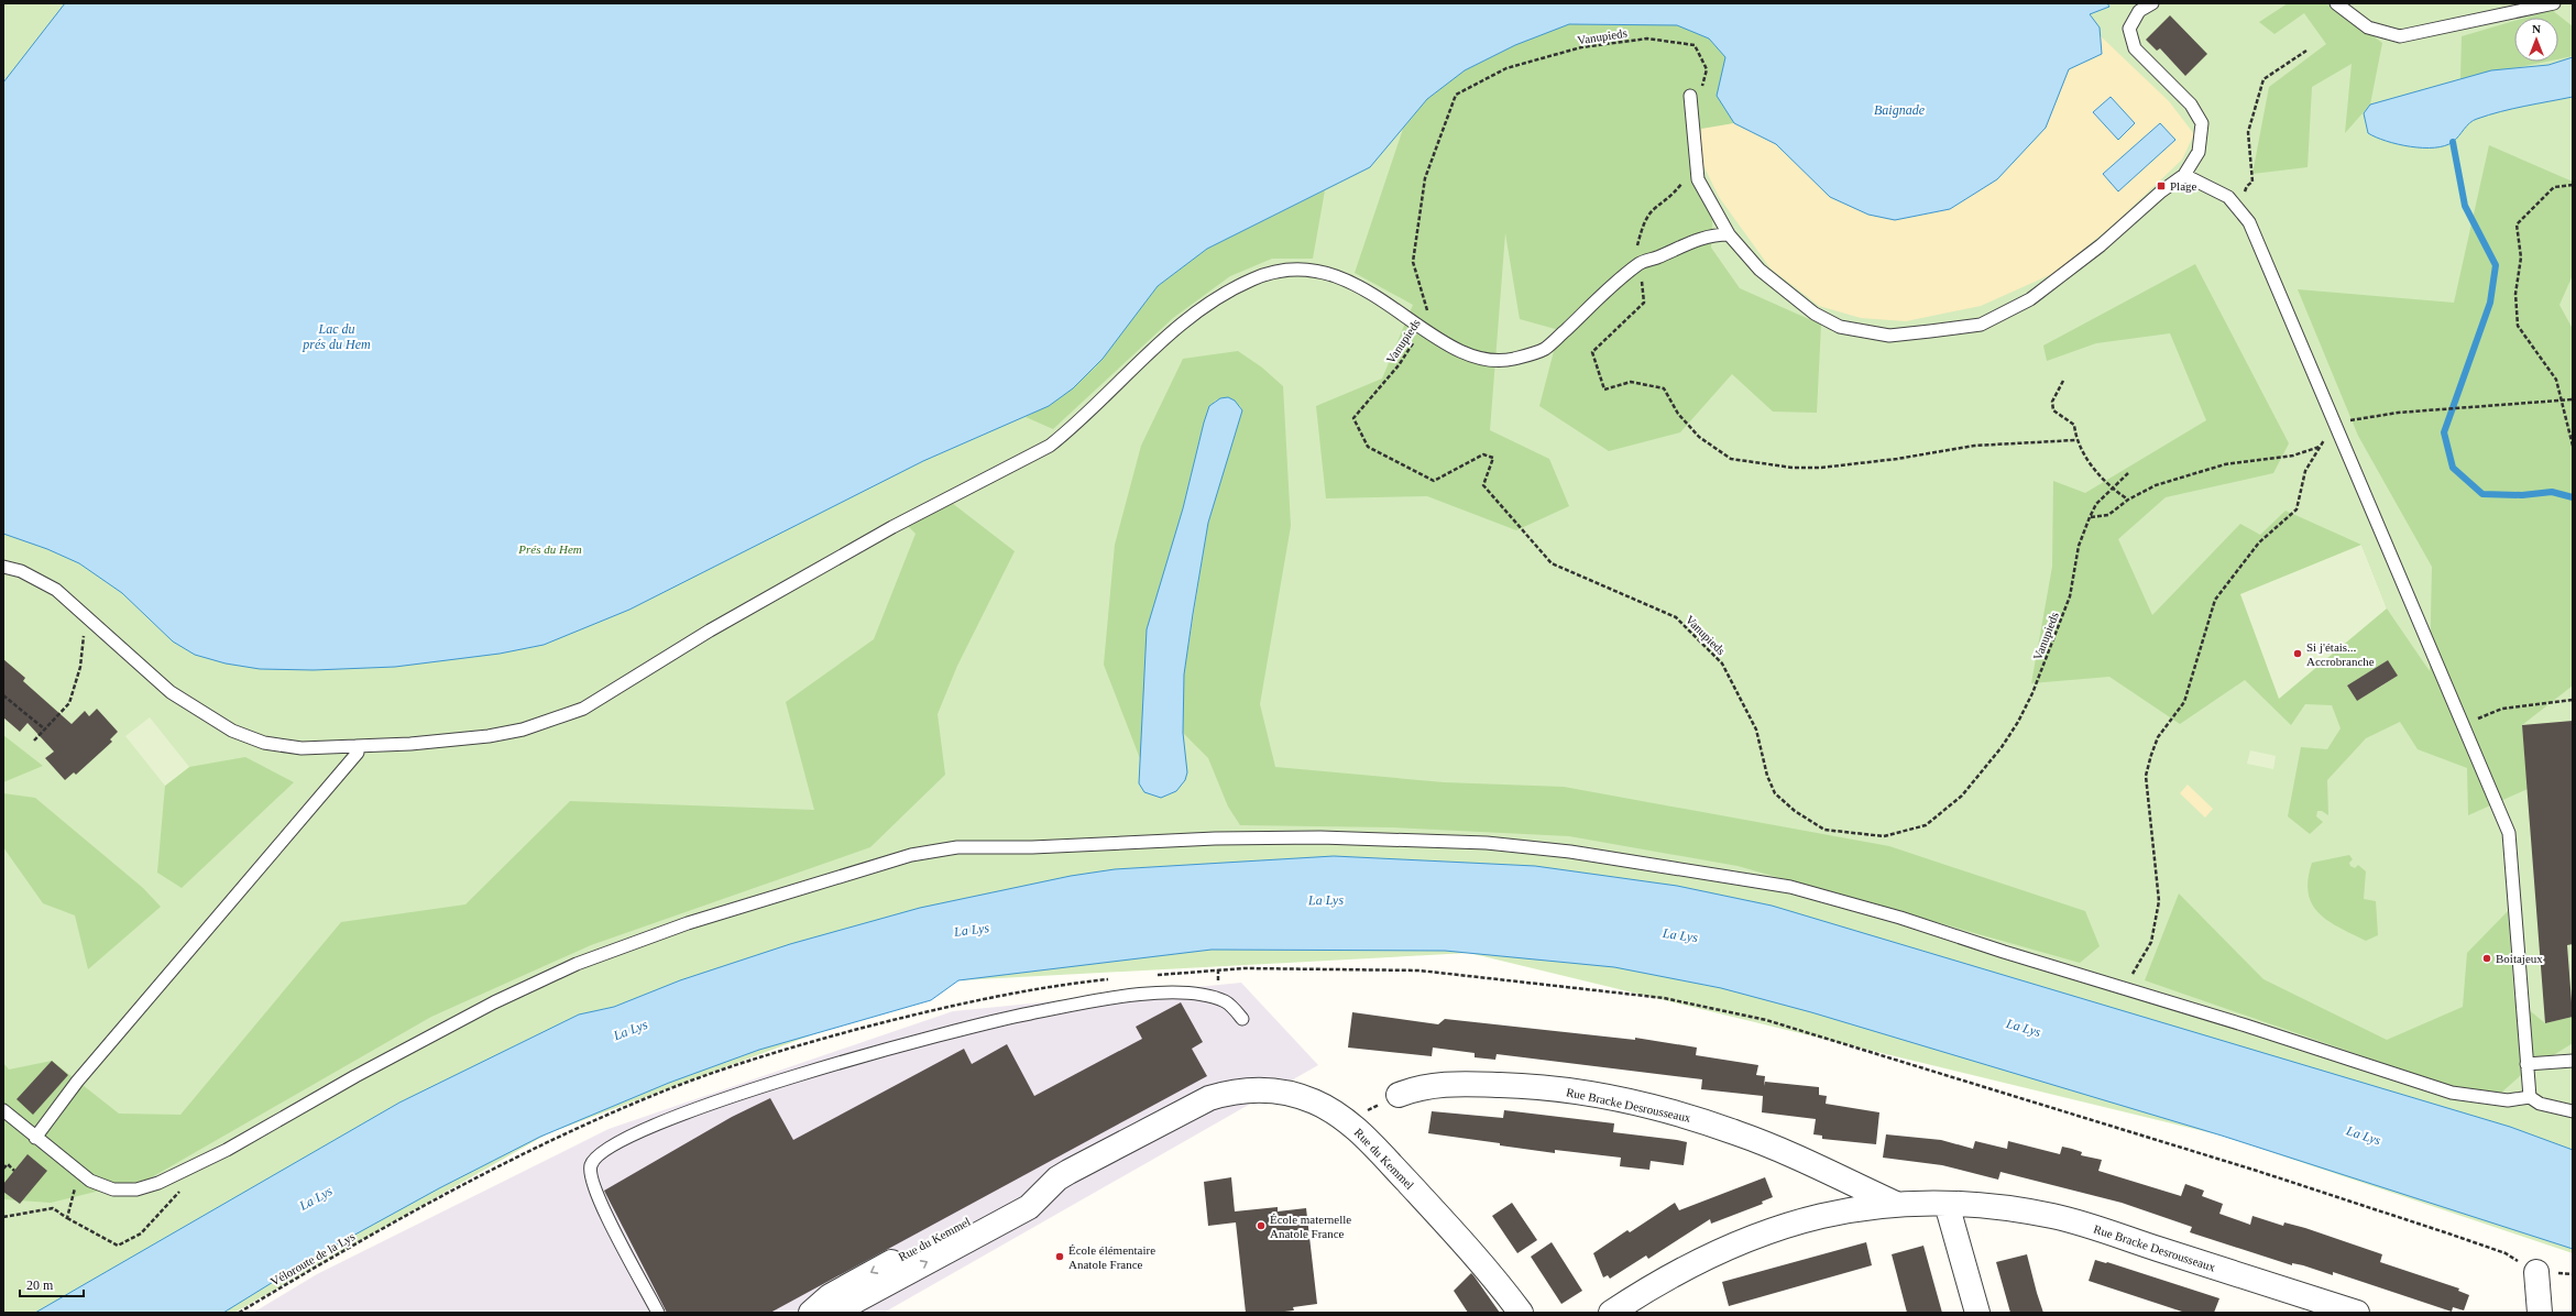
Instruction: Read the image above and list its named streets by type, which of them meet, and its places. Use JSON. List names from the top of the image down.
{
  "streets": {
    "street": ["Rue Bracke Desrousseaux", "Rue du Kemmel"],
    "path": ["Vanupieds", "Véloroute de la Lys"]
  },
  "water": ["Baignade", "Lac du prés du Hem", "La Lys"],
  "parks": ["Prés du Hem"],
  "places": {
    "transit": ["Plage"],
    "other": [
      "Si j'étais... Accrobranche",
      "Boitajeux",
      "École maternelle Anatole France",
      "École élémentaire Anatole France"
    ]
  },
  "scale_bar": "20 m",
  "north": "top"
}
